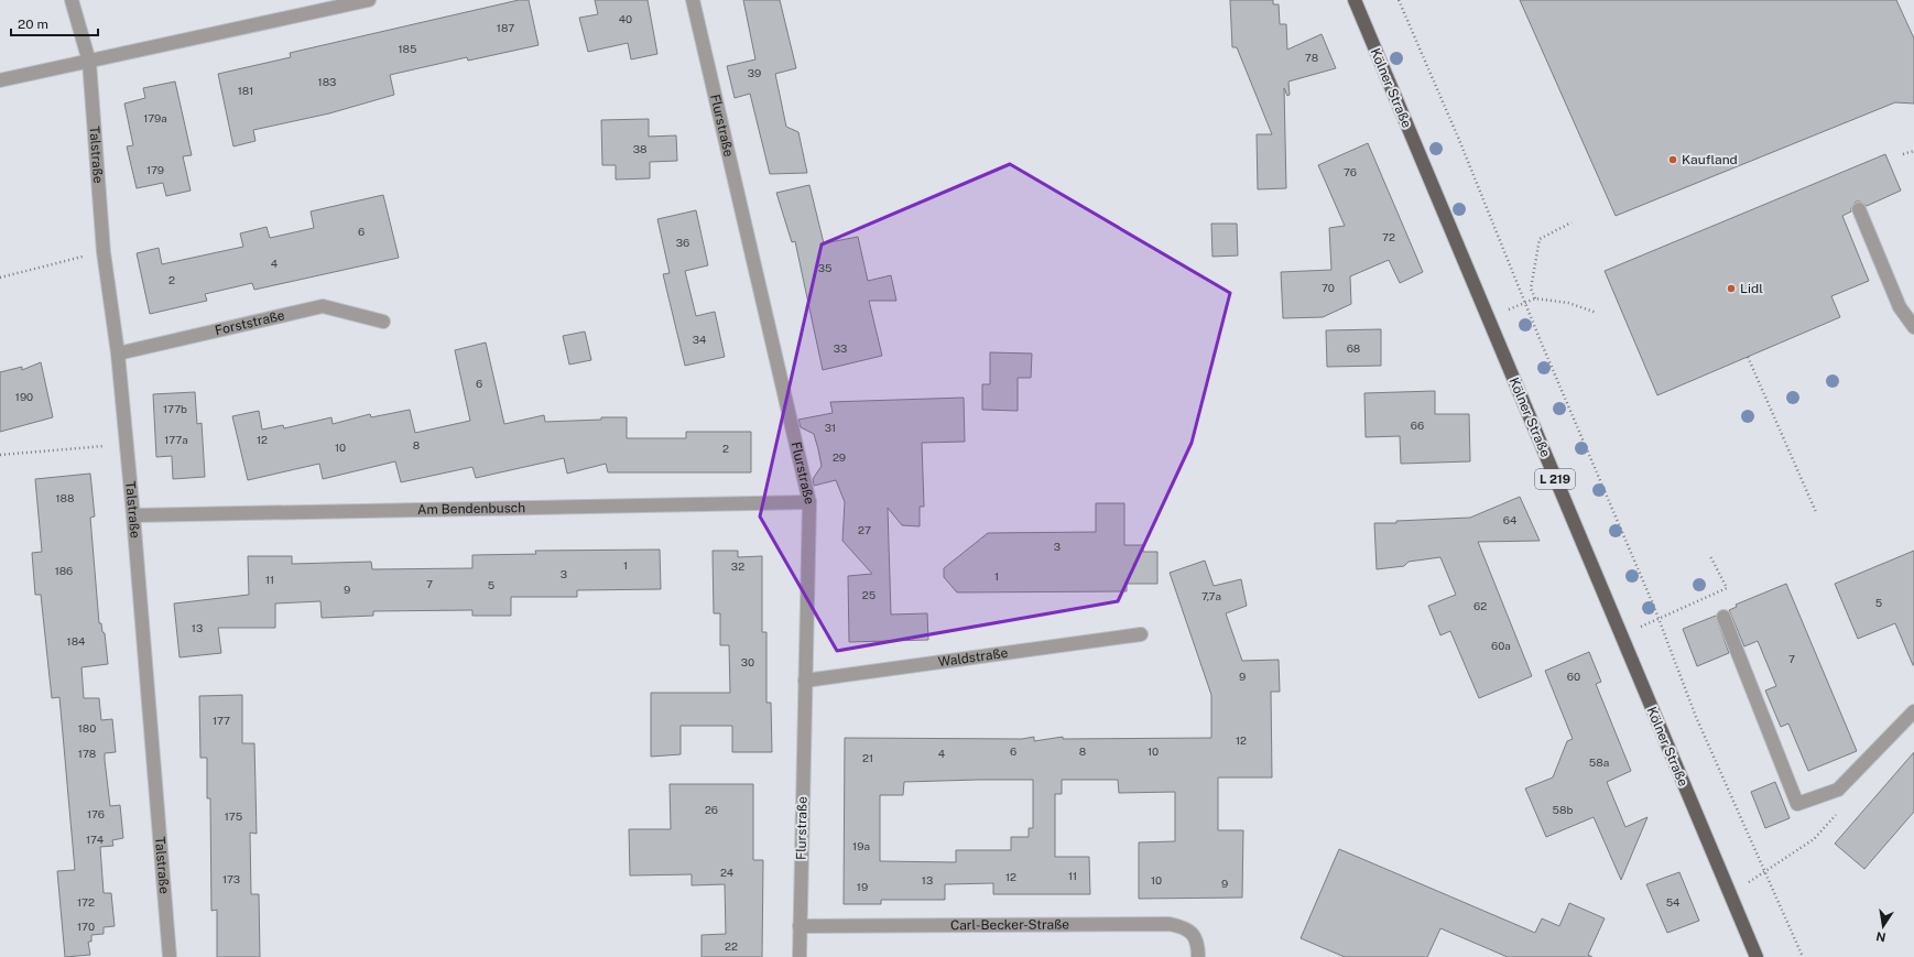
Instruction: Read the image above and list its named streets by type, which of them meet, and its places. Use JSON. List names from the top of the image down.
{
  "streets": {
    "main road": ["Kölner Straße", "L 219"],
    "street": [
      "Flurstraße",
      "Talstraße",
      "Forststraße",
      "Am Bendenbusch",
      "Waldstraße",
      "Carl-Becker-Straße"
    ]
  },
  "crossings": [
    ["Flurstraße", "Am Bendenbusch"],
    ["Flurstraße", "Waldstraße"],
    ["Flurstraße", "Carl-Becker-Straße"],
    ["Talstraße", "Forststraße"],
    ["Talstraße", "Am Bendenbusch"]
  ],
  "places": ["Kaufland", "Lidl"],
  "house_numbers": [
    "40",
    "187",
    "185",
    "78",
    "39",
    "183",
    "181",
    "179a",
    "38",
    "179",
    "76",
    "6",
    "72",
    "36",
    "4",
    "35",
    "2",
    "70",
    "34",
    "33",
    "68",
    "6",
    "190",
    "177b",
    "66",
    "31",
    "177a",
    "12",
    "8",
    "10",
    "2",
    "29",
    "188",
    "64",
    "27",
    "3",
    "1",
    "32",
    "186",
    "3",
    "1",
    "11",
    "7",
    "5",
    "9",
    "25",
    "7,7a",
    "5",
    "62",
    "13",
    "184",
    "60a",
    "7",
    "30",
    "9",
    "60",
    "177",
    "180",
    "12",
    "6",
    "8",
    "10",
    "178",
    "4",
    "21",
    "58a",
    "26",
    "58b",
    "176",
    "175",
    "174",
    "19a",
    "24",
    "11",
    "12",
    "173",
    "13",
    "10",
    "9",
    "19",
    "172",
    "54",
    "170",
    "22"
  ],
  "scale_bar": "20 m",
  "north": "bottom"
}
